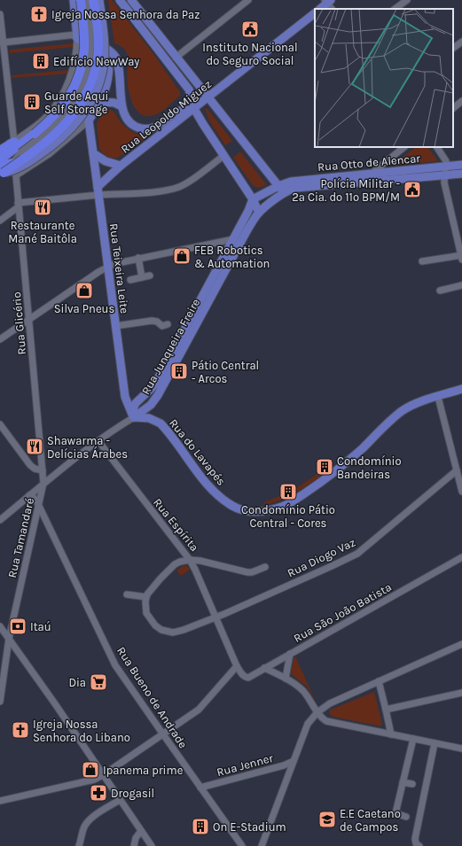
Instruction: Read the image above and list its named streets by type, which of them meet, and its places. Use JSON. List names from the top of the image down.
{
  "streets": {
    "main road": [
      "Rua Leopoldo Miguez",
      "Rua Otto de Alencar",
      "Rua Teixeira Leite",
      "Rua Junqueira Freire",
      "Rua do Lavapés"
    ],
    "street": [
      "Rua Glicério",
      "Rua Espírita",
      "Rua Tamandaré",
      "Rua Diogo Vaz",
      "Rua São João Batista",
      "Rua Bueno de Andrade",
      "Rua Jenner"
    ]
  },
  "crossings": [
    ["Rua Leopoldo Miguez", "Rua Teixeira Leite"],
    ["Rua Otto de Alencar", "Rua Junqueira Freire"],
    ["Rua Teixeira Leite", "Rua Junqueira Freire"],
    ["Rua Teixeira Leite", "Rua do Lavapés"],
    ["Rua Glicério", "Rua Tamandaré"],
    ["Rua Junqueira Freire", "Rua do Lavapés"],
    ["Rua Espírita", "Rua Diogo Vaz"],
    ["Rua Tamandaré", "Rua Bueno de Andrade"],
    ["Rua Bueno de Andrade", "Rua Jenner"]
  ],
  "places": {
    "church": ["Igreja Nossa Senhora da Paz", "Igreja Nossa Senhora do Libano"],
    "public building": ["Instituto Nacional do Seguro Social", "Polícia Militar - 2ª Cia. do 11º BPM/M"],
    "building": [
      "Edifício NewWay",
      "Guarde Aqui Self Storage",
      "Pátio Central - Arcos",
      "Condomínio Bandeiras",
      "Condomínio Pátio Central - Cores",
      "On E-Stadium"
    ],
    "restaurant": ["Restaurante Mané Baitôla", "Shawarma - Delícias Árabes"],
    "shop": ["FEB Robotics & Automation", "Silva Pneus", "Ipanema prime"],
    "bank": ["Itaú"],
    "supermarket": ["Dia"],
    "pharmacy": ["Drogasil"],
    "school or university": ["E.E Caetano de Campos"]
  }
}
